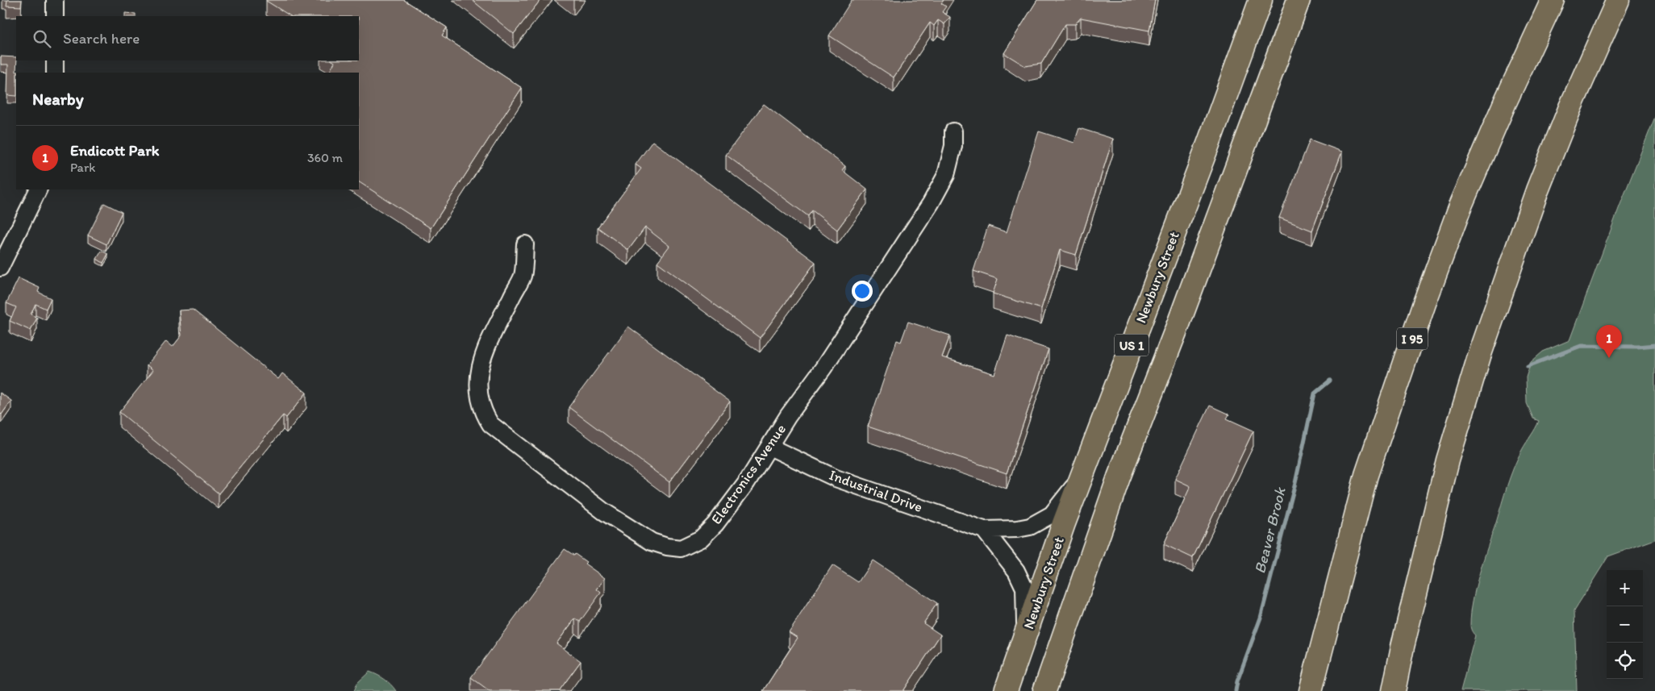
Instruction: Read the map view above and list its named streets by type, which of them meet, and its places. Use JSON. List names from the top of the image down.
{
  "streets": {
    "main road": ["Newbury Street", "I 95", "US 1"],
    "street": ["Electronics Avenue", "Industrial Drive"]
  },
  "crossings": [
    ["Newbury Street", "Industrial Drive"],
    ["Electronics Avenue", "Industrial Drive"]
  ],
  "water": ["Beaver Brook"],
  "page": {
    "search": "Search here",
    "heading": "Nearby",
    "list": [
      {
        "mark": "1",
        "name": "Endicott Park",
        "note": "Park",
        "value": "360 m"
      }
    ],
    "pins": "1",
    "map_buttons": ["+", "−"]
  }
}
